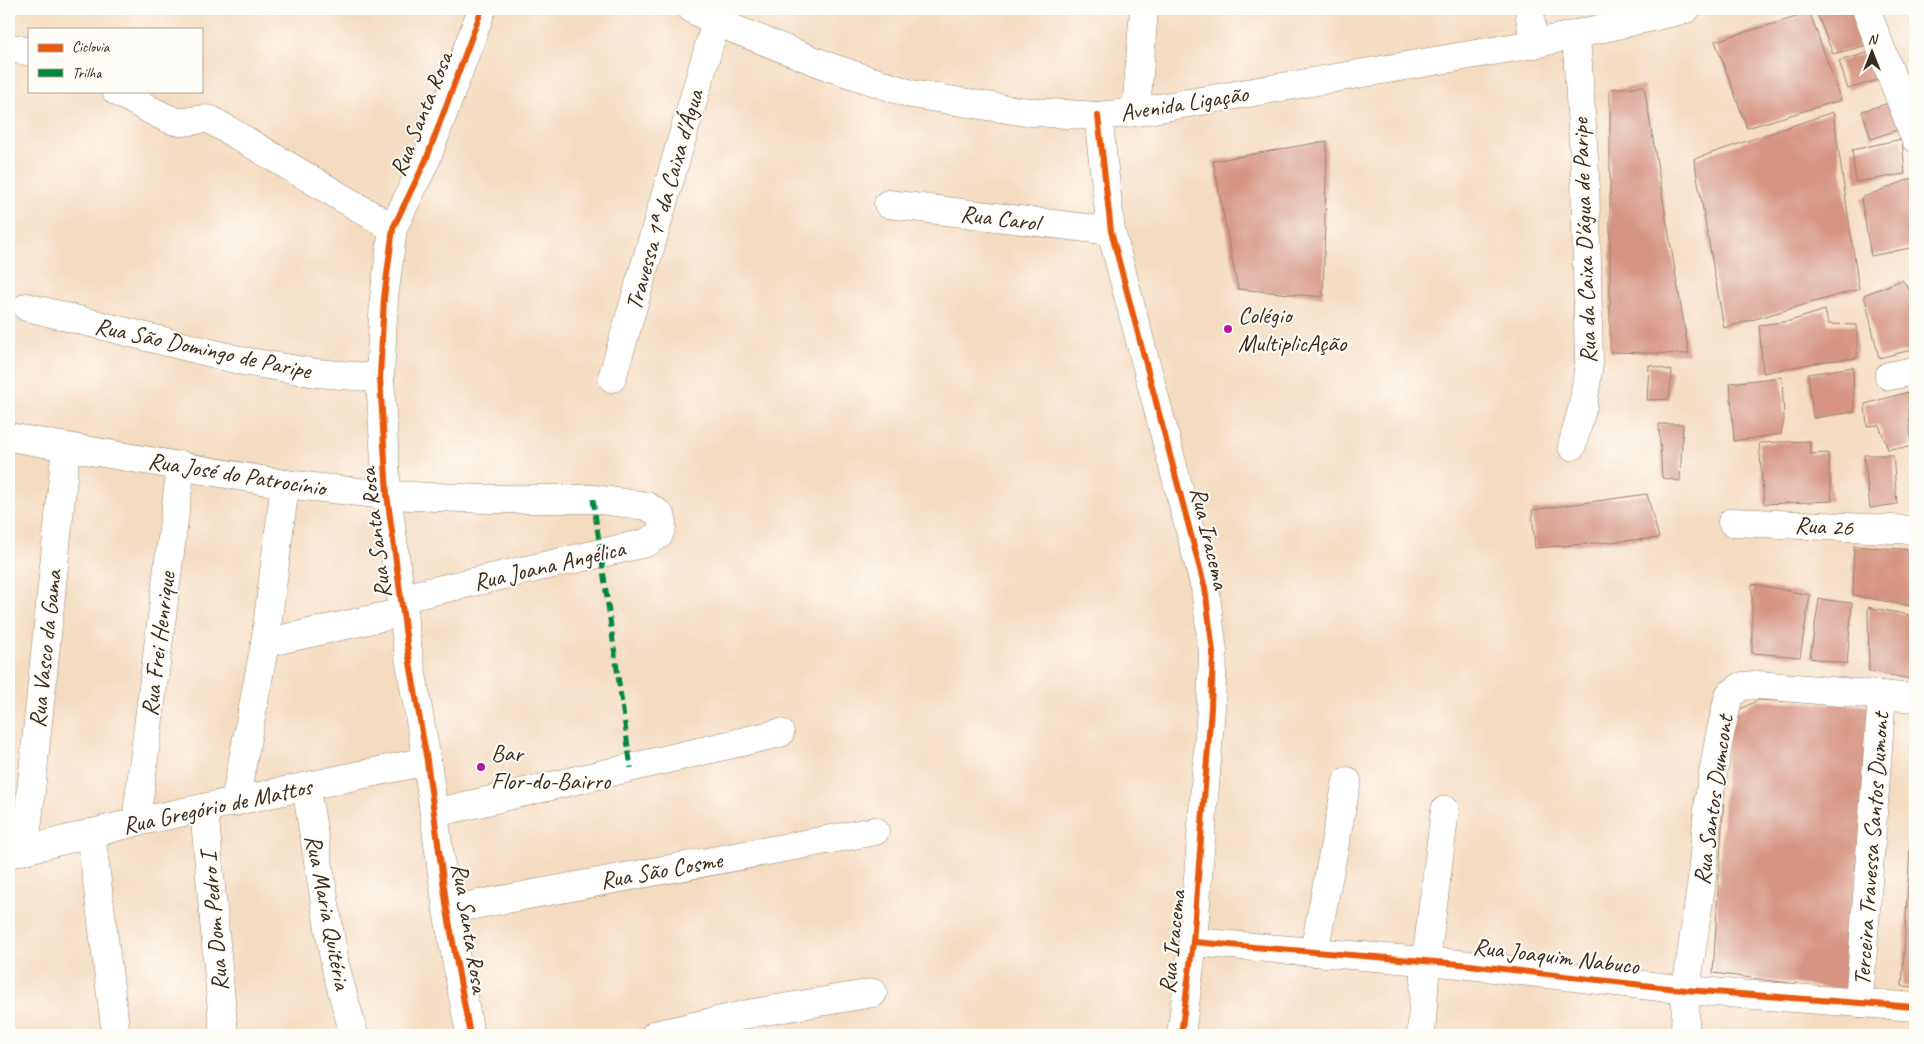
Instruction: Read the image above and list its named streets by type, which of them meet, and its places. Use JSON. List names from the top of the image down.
{
  "streets": {
    "street": [
      "Avenida Ligação",
      "Rua Santa Rosa",
      "Travessa 1ª da Caixa d'Água",
      "Rua Carol",
      "Rua da Caixa D'água de Paripe",
      "Rua São Domingo de Paripe",
      "Rua José do Patrocínio",
      "Rua 26",
      "Rua Iracema",
      "Rua Joana Angélica",
      "Rua Frei Henrique",
      "Rua Vasco da Gama",
      "Rua Santos Dumcont",
      "Rua Gregório de Mattos",
      "Terceira Travessa Santos Dumont",
      "Rua São Cosme",
      "Rua Maria Quitéria",
      "Rua Dom Pedro I",
      "Rua Joaquim Nabuco"
    ]
  },
  "crossings": [
    ["Avenida Ligação", "Travessa 1ª da Caixa d'Água"],
    ["Avenida Ligação", "Rua da Caixa D'água de Paripe"],
    ["Avenida Ligação", "Rua Iracema"],
    ["Rua Santa Rosa", "Rua São Domingo de Paripe"],
    ["Rua Santa Rosa", "Rua José do Patrocínio"],
    ["Rua Santa Rosa", "Rua Joana Angélica"],
    ["Rua Santa Rosa", "Rua Gregório de Mattos"],
    ["Rua Santa Rosa", "Rua São Cosme"],
    ["Rua Carol", "Rua Iracema"],
    ["Rua José do Patrocínio", "Rua Joana Angélica"],
    ["Rua José do Patrocínio", "Rua Frei Henrique"],
    ["Rua José do Patrocínio", "Rua Vasco da Gama"],
    ["Rua Iracema", "Rua Joaquim Nabuco"],
    ["Rua Frei Henrique", "Rua Gregório de Mattos"],
    ["Rua Vasco da Gama", "Rua Gregório de Mattos"],
    ["Rua Santos Dumcont", "Terceira Travessa Santos Dumont"],
    ["Rua Santos Dumcont", "Rua Joaquim Nabuco"],
    ["Rua Gregório de Mattos", "Rua Maria Quitéria"],
    ["Rua Gregório de Mattos", "Rua Dom Pedro I"],
    ["Terceira Travessa Santos Dumont", "Rua Joaquim Nabuco"]
  ],
  "places": ["Colégio MultiplicAção", "Bar Flor-do-Bairro"],
  "legend": ["Ciclovia", "Trilha"],
  "north": "top"
}
